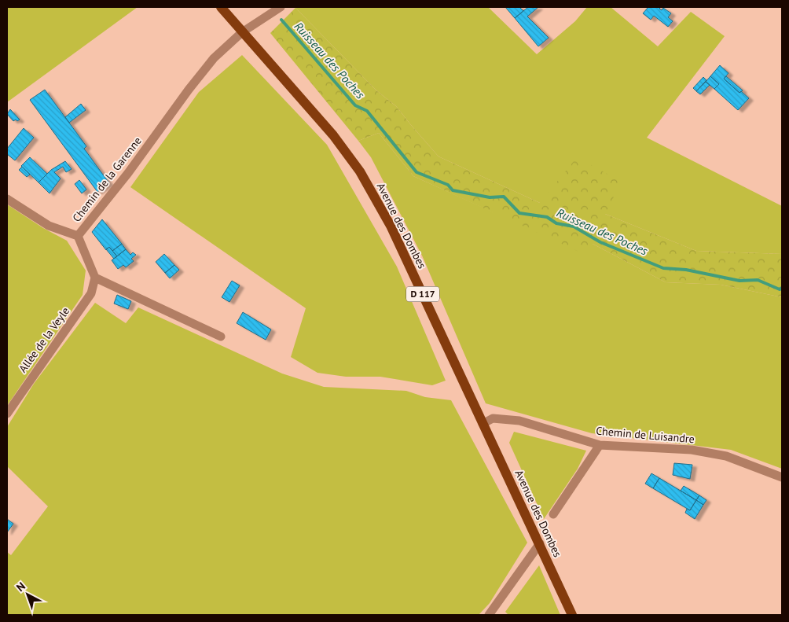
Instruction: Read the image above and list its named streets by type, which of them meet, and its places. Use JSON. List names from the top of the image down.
{
  "streets": {
    "main road": ["Avenue des Dombes", "D 117"],
    "street": ["Chemin de la Garenne", "Allée de la Veyle", "Chemin de Luisandre"]
  },
  "crossings": [
    ["Chemin de la Garenne", "Avenue des Dombes"],
    ["Chemin de la Garenne", "Allée de la Veyle"],
    ["Avenue des Dombes", "Chemin de Luisandre"]
  ],
  "water": ["Ruisseau des Poches"],
  "north": "top left"
}
